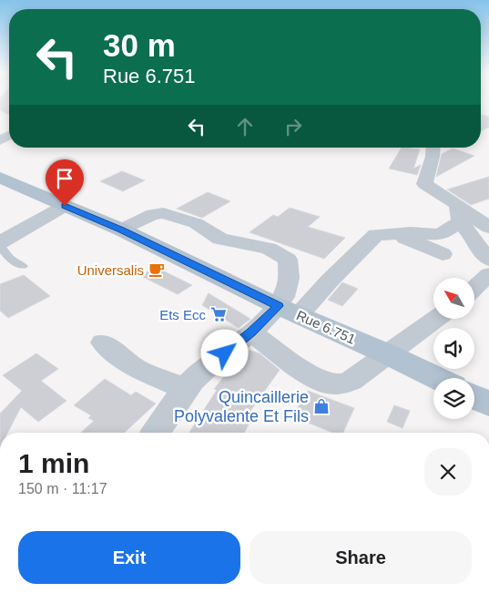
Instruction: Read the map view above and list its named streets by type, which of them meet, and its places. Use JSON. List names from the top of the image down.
{
  "streets": {
    "main road": ["Rue 6.751"]
  },
  "places": {
    "cafe": ["Universalis"],
    "supermarket": ["Ets Ecc"],
    "shop": ["Quincaillerie Polyvalente Et Fils"]
  },
  "north": "top left",
  "page": {
    "turn": ["30 m", "Rue 6.751"],
    "heading": ["1 min", "150 m · 11:17"],
    "buttons": ["Exit", "Share"]
  }
}
